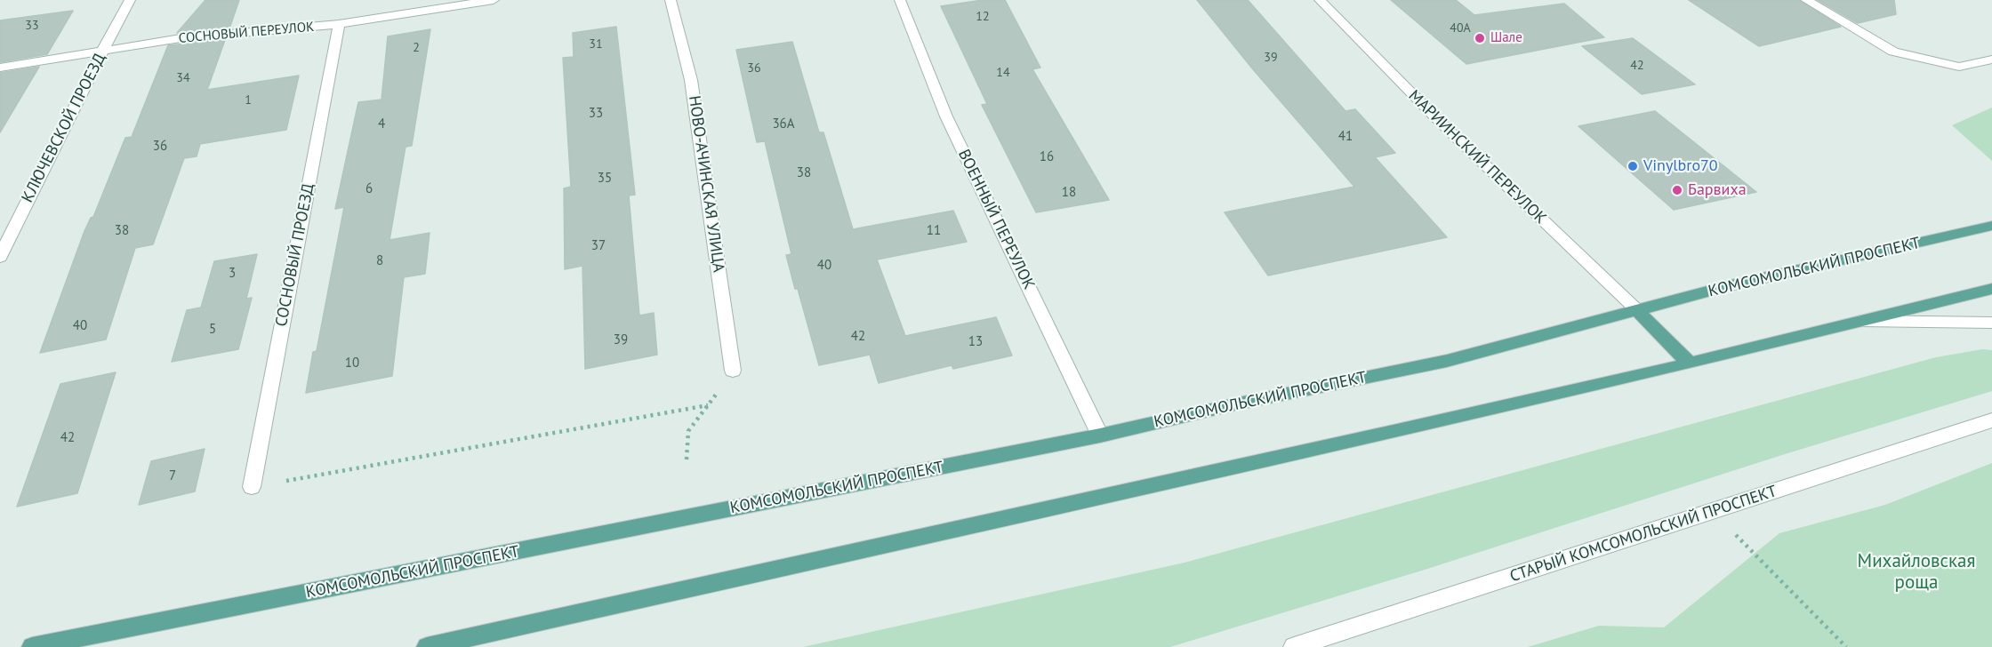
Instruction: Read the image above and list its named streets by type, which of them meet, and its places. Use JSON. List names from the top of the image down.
{
  "streets": {
    "main road": ["КОМСОМОЛЬСКИЙ ПРОСПЕКТ"],
    "street": [
      "СОСНОВЫЙ ПЕРЕУЛОК",
      "КЛЮЧЕВСКОЙ ПРОЕЗД",
      "МАРИИНСКИЙ ПЕРЕУЛОК",
      "НОВО-АЧИНСКАЯ УЛИЦА",
      "ВОЕННЫЙ ПЕРЕУЛОК",
      "СОСНОВЫЙ ПРОЕЗД",
      "СТАРЫЙ КОМСОМОЛЬСКИЙ ПРОСПЕКТ"
    ]
  },
  "crossings": [
    ["СОСНОВЫЙ ПЕРЕУЛОК", "КЛЮЧЕВСКОЙ ПРОЕЗД"],
    ["СОСНОВЫЙ ПЕРЕУЛОК", "СОСНОВЫЙ ПРОЕЗД"],
    ["МАРИИНСКИЙ ПЕРЕУЛОК", "КОМСОМОЛЬСКИЙ ПРОСПЕКТ"],
    ["ВОЕННЫЙ ПЕРЕУЛОК", "КОМСОМОЛЬСКИЙ ПРОСПЕКТ"]
  ],
  "parks": ["Михайловская роща"],
  "places": ["Шале", "Vinylbro70", "Барвиха"],
  "house_numbers": [
    "12",
    "33",
    "40А",
    "31",
    "2",
    "39",
    "42",
    "36",
    "14",
    "34",
    "1",
    "33",
    "4",
    "36А",
    "41",
    "36",
    "16",
    "38",
    "35",
    "6",
    "18",
    "38",
    "11",
    "37",
    "8",
    "40",
    "3",
    "40",
    "5",
    "42",
    "39",
    "13",
    "10",
    "42",
    "7"
  ]
}
